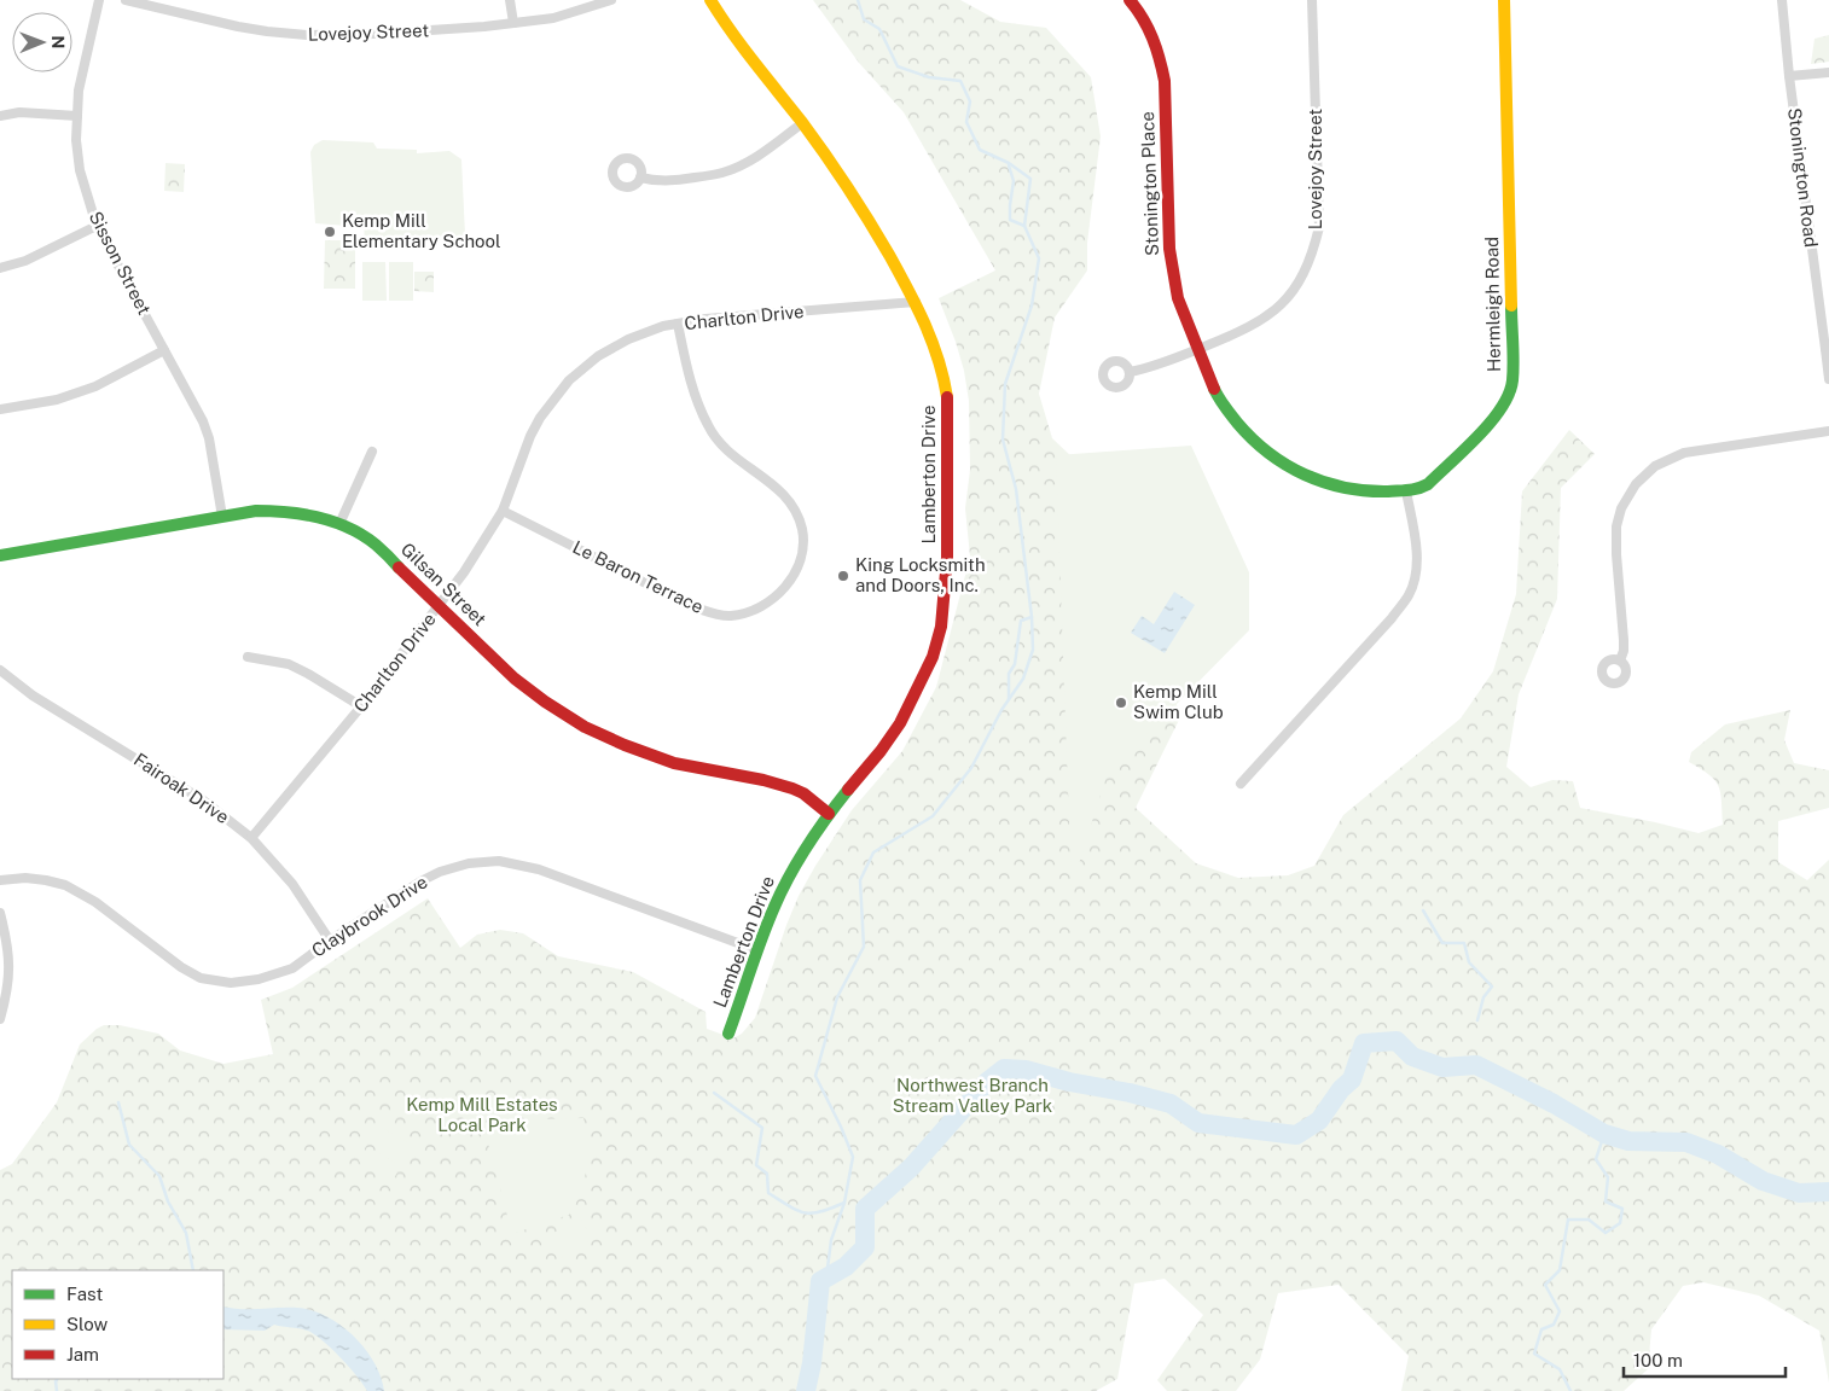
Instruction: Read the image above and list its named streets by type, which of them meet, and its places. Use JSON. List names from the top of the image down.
{
  "streets": {
    "street": [
      "Lovejoy Street",
      "Stonington Road",
      "Stonington Place",
      "Sisson Street",
      "Hermleigh Road",
      "Charlton Drive",
      "Lamberton Drive",
      "Le Baron Terrace",
      "Gilsan Street",
      "Fairoak Drive",
      "Claybrook Drive"
    ]
  },
  "crossings": [
    ["Lovejoy Street", "Stonington Place"],
    ["Stonington Place", "Hermleigh Road"],
    ["Sisson Street", "Gilsan Street"],
    ["Charlton Drive", "Lamberton Drive"],
    ["Charlton Drive", "Le Baron Terrace"],
    ["Charlton Drive", "Gilsan Street"],
    ["Charlton Drive", "Fairoak Drive"],
    ["Lamberton Drive", "Gilsan Street"],
    ["Lamberton Drive", "Claybrook Drive"],
    ["Fairoak Drive", "Claybrook Drive"]
  ],
  "parks": ["Northwest Branch Stream Valley Park", "Kemp Mill Estates Local Park"],
  "places": ["Kemp Mill Elementary School", "King Locksmith and Doors, Inc.", "Kemp Mill Swim Club"],
  "legend": ["Fast", "Slow", "Jam"],
  "scale_bar": "100 m",
  "north": "right"
}
